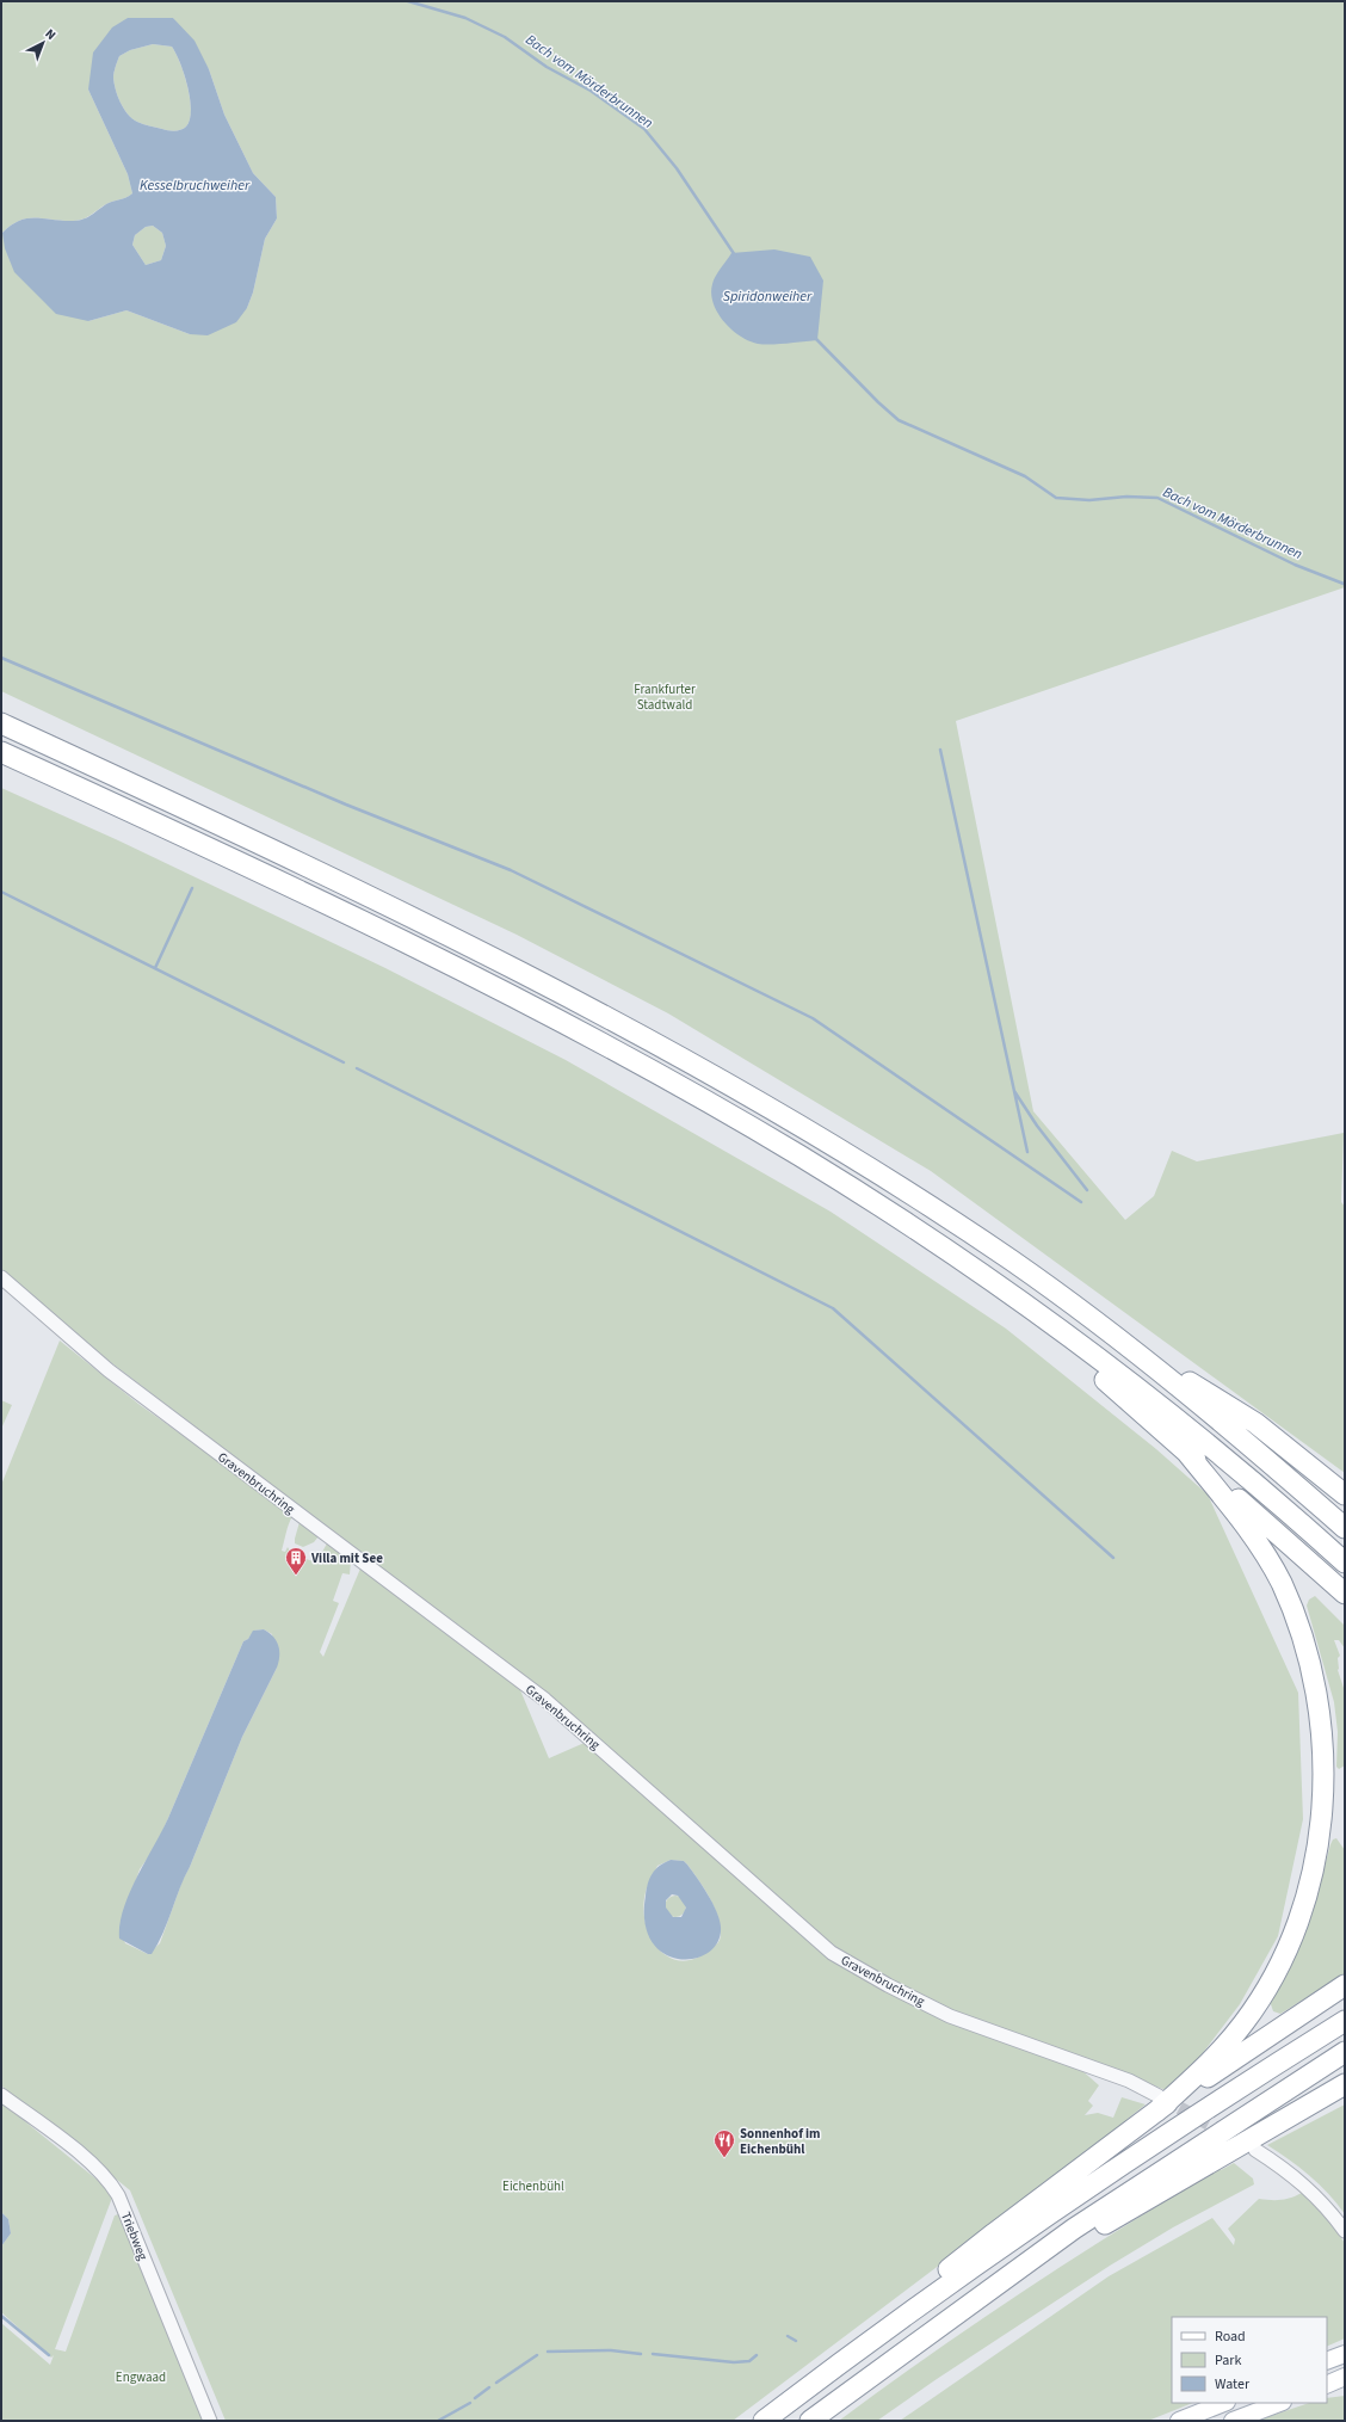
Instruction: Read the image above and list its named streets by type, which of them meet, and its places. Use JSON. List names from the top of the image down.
{
  "streets": {
    "street": ["Gravenbruchring", "Triebweg"]
  },
  "water": ["Bach vom Mörderbrunnen", "Kesselbruchweiher", "Spiridonweiher"],
  "parks": ["Frankfurter Stadtwald", "Eichenbühl", "Engwaad"],
  "places": {
    "building": ["Villa mit See"],
    "restaurant": ["Sonnenhof im Eichenbühl"]
  },
  "legend": ["Road", "Park", "Water"],
  "north": "top right"
}
